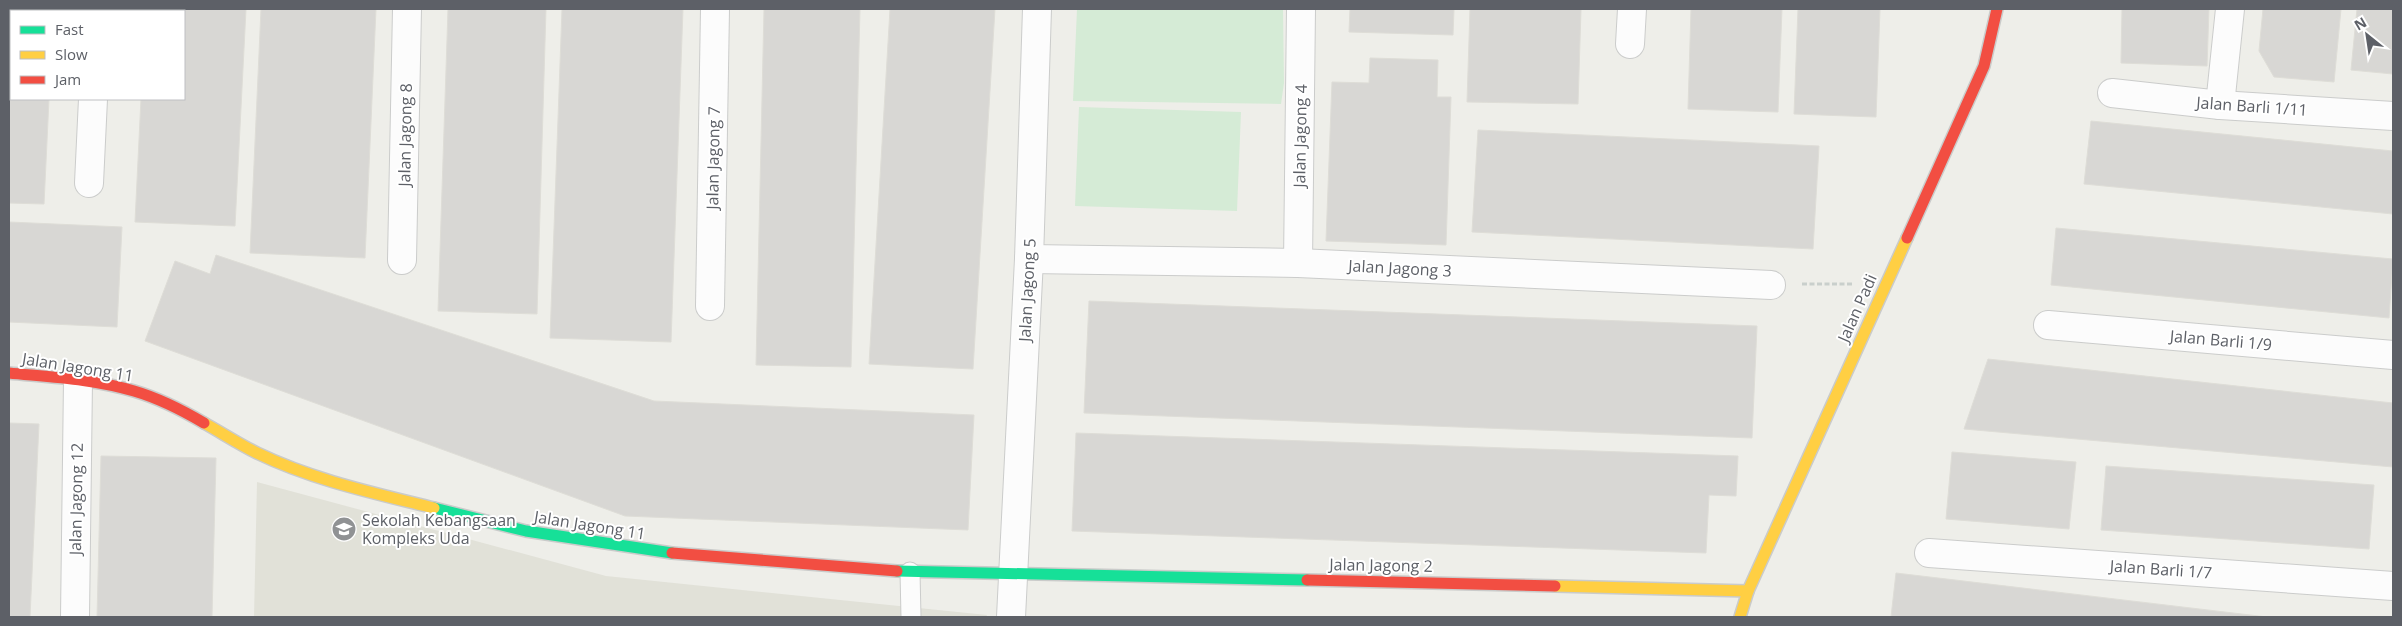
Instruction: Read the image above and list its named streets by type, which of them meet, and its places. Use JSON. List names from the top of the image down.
{
  "streets": {
    "street": [
      "Jalan Barli 1/11",
      "Jalan Jagong 8",
      "Jalan Jagong 4",
      "Jalan Jagong 7",
      "Jalan Jagong 3",
      "Jalan Jagong 5",
      "Jalan Padi",
      "Jalan Barli 1/9",
      "Jalan Jagong 11",
      "Jalan Jagong 12",
      "Jalan Jagong 2",
      "Jalan Barli 1/7"
    ]
  },
  "crossings": [
    ["Jalan Jagong 4", "Jalan Jagong 3"],
    ["Jalan Jagong 3", "Jalan Jagong 5"],
    ["Jalan Jagong 5", "Jalan Jagong 11"],
    ["Jalan Jagong 5", "Jalan Jagong 2"],
    ["Jalan Padi", "Jalan Jagong 2"],
    ["Jalan Jagong 11", "Jalan Jagong 12"],
    ["Jalan Jagong 11", "Jalan Jagong 2"]
  ],
  "places": {
    "school or university": ["Sekolah Kebangsaan Kompleks Uda"]
  },
  "legend": ["Fast", "Slow", "Jam"],
  "north": "top left"
}
